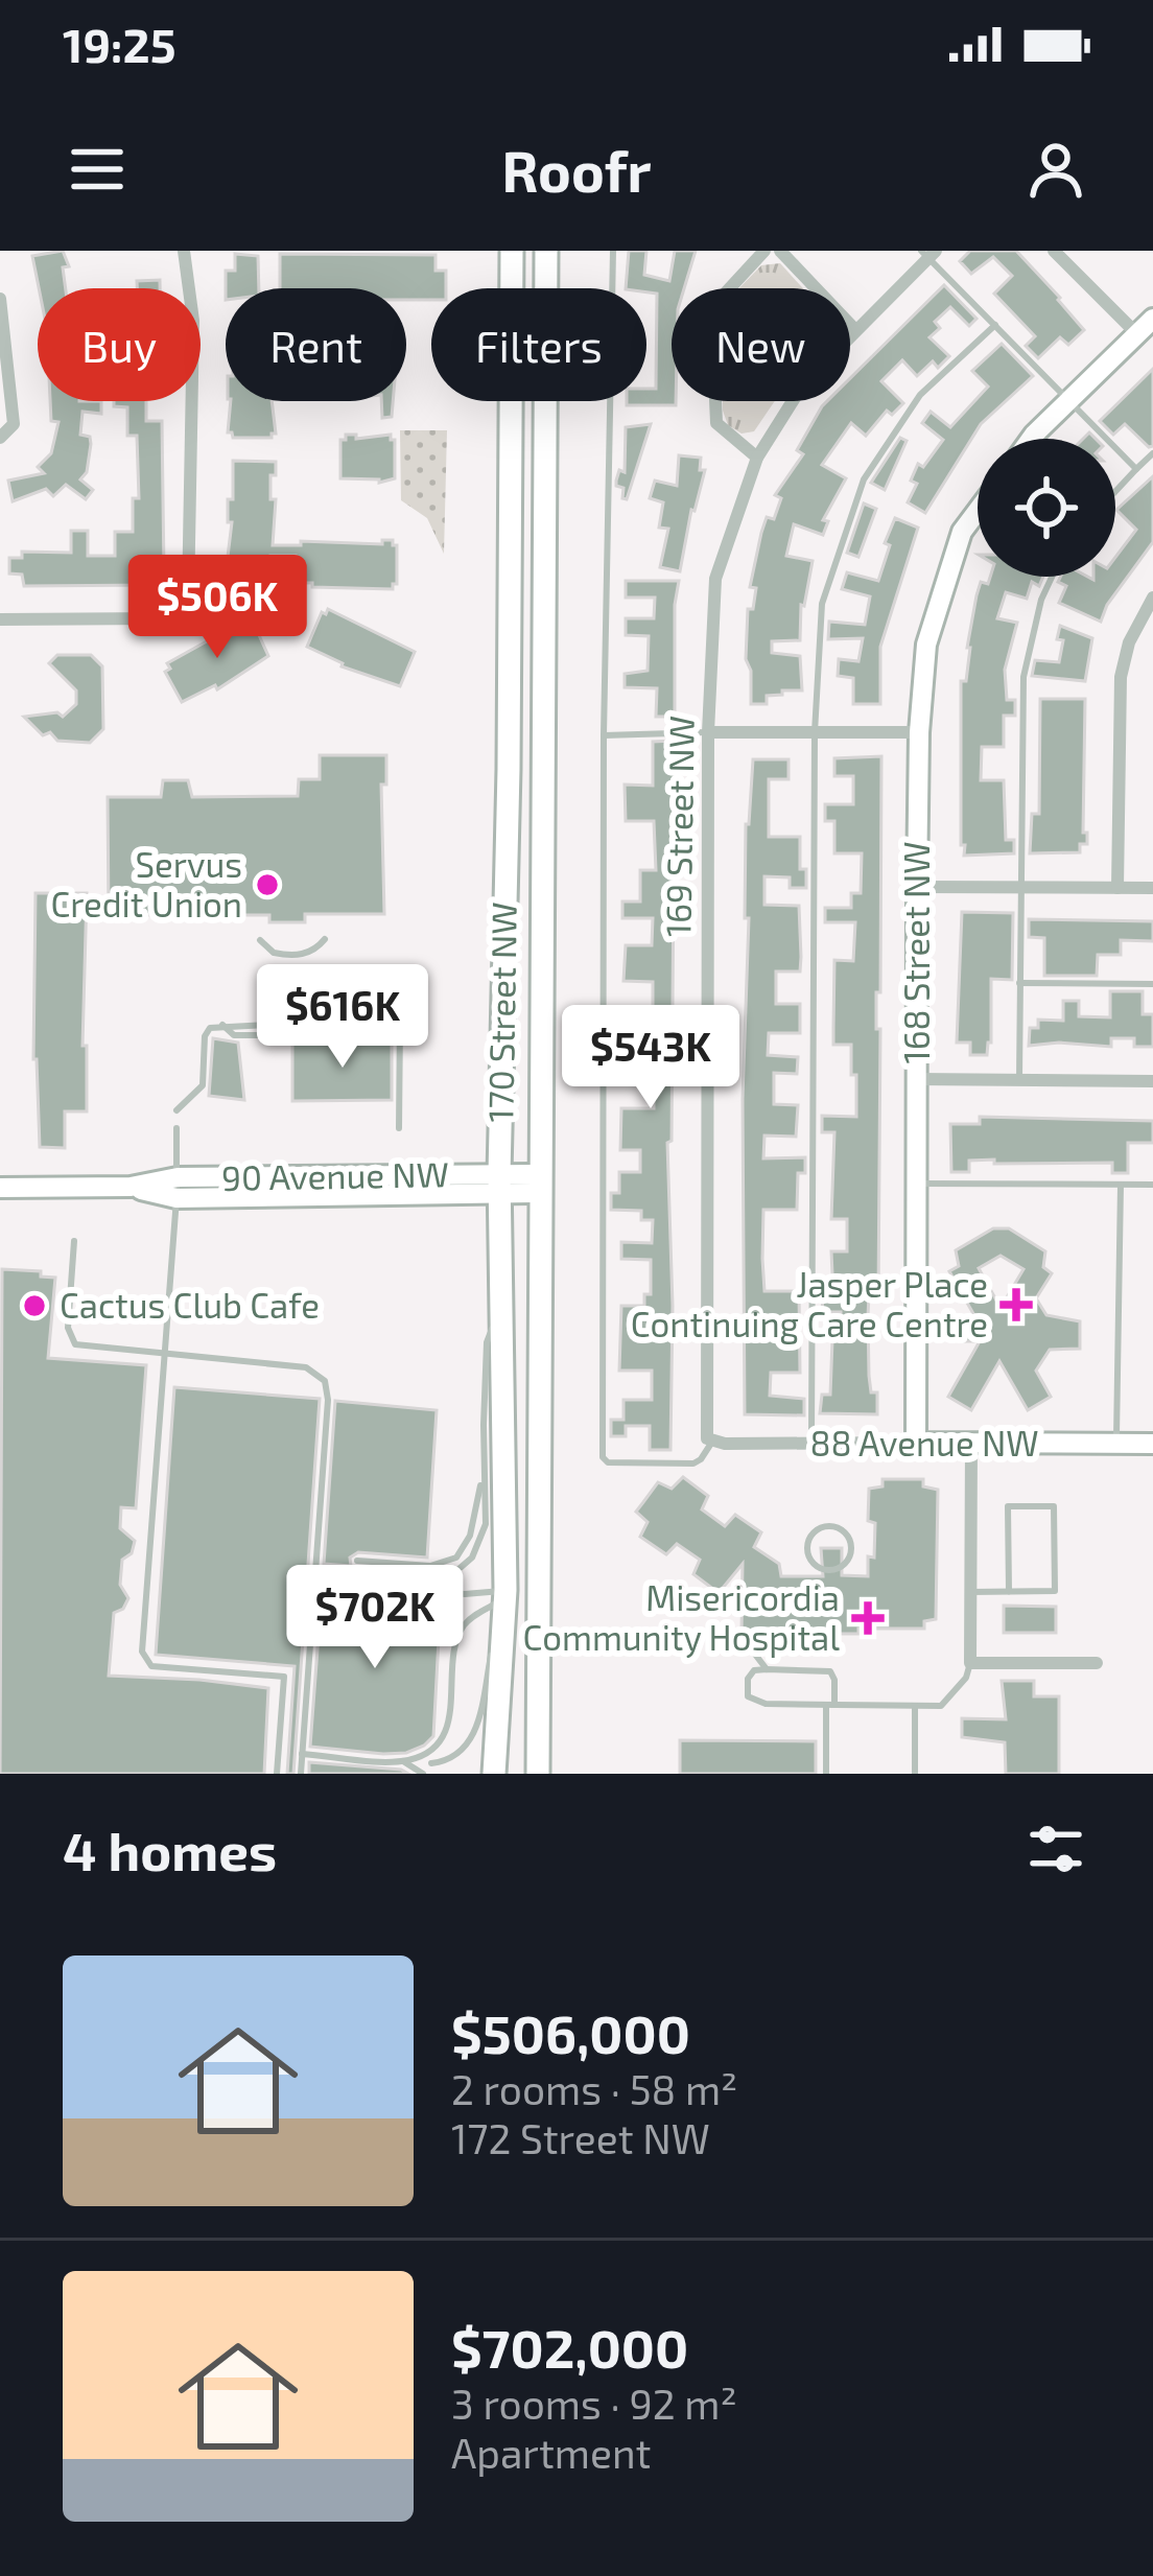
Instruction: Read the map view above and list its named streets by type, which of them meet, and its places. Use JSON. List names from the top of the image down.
{
  "streets": {
    "main road": ["170 Street NW"],
    "street": [
      "169 Street NW",
      "168 Street NW",
      "90 Avenue NW",
      "88 Avenue NW"
    ]
  },
  "crossings": [
    ["169 Street NW", "88 Avenue NW"],
    ["168 Street NW", "88 Avenue NW"],
    ["170 Street NW", "90 Avenue NW"]
  ],
  "places": {
    "other": ["Servus Credit Union", "Cactus Club Cafe"],
    "health": ["Jasper Place Continuing Care Centre", "Misericordia Community Hospital"]
  },
  "page": {
    "status": "19:25",
    "header": "Roofr",
    "chip": [
      "Buy",
      "Rent",
      "Filters",
      "New"
    ],
    "price": [
      "$506K",
      "$616K",
      "$543K",
      "$702K"
    ],
    "heading": "4 homes",
    "list": [
      {
        "name": "$506,000",
        "note": "2 rooms · 58 m² · 172 Street NW"
      },
      {
        "name": "$702,000",
        "note": "3 rooms · 92 m² · Apartment"
      }
    ]
  }
}
